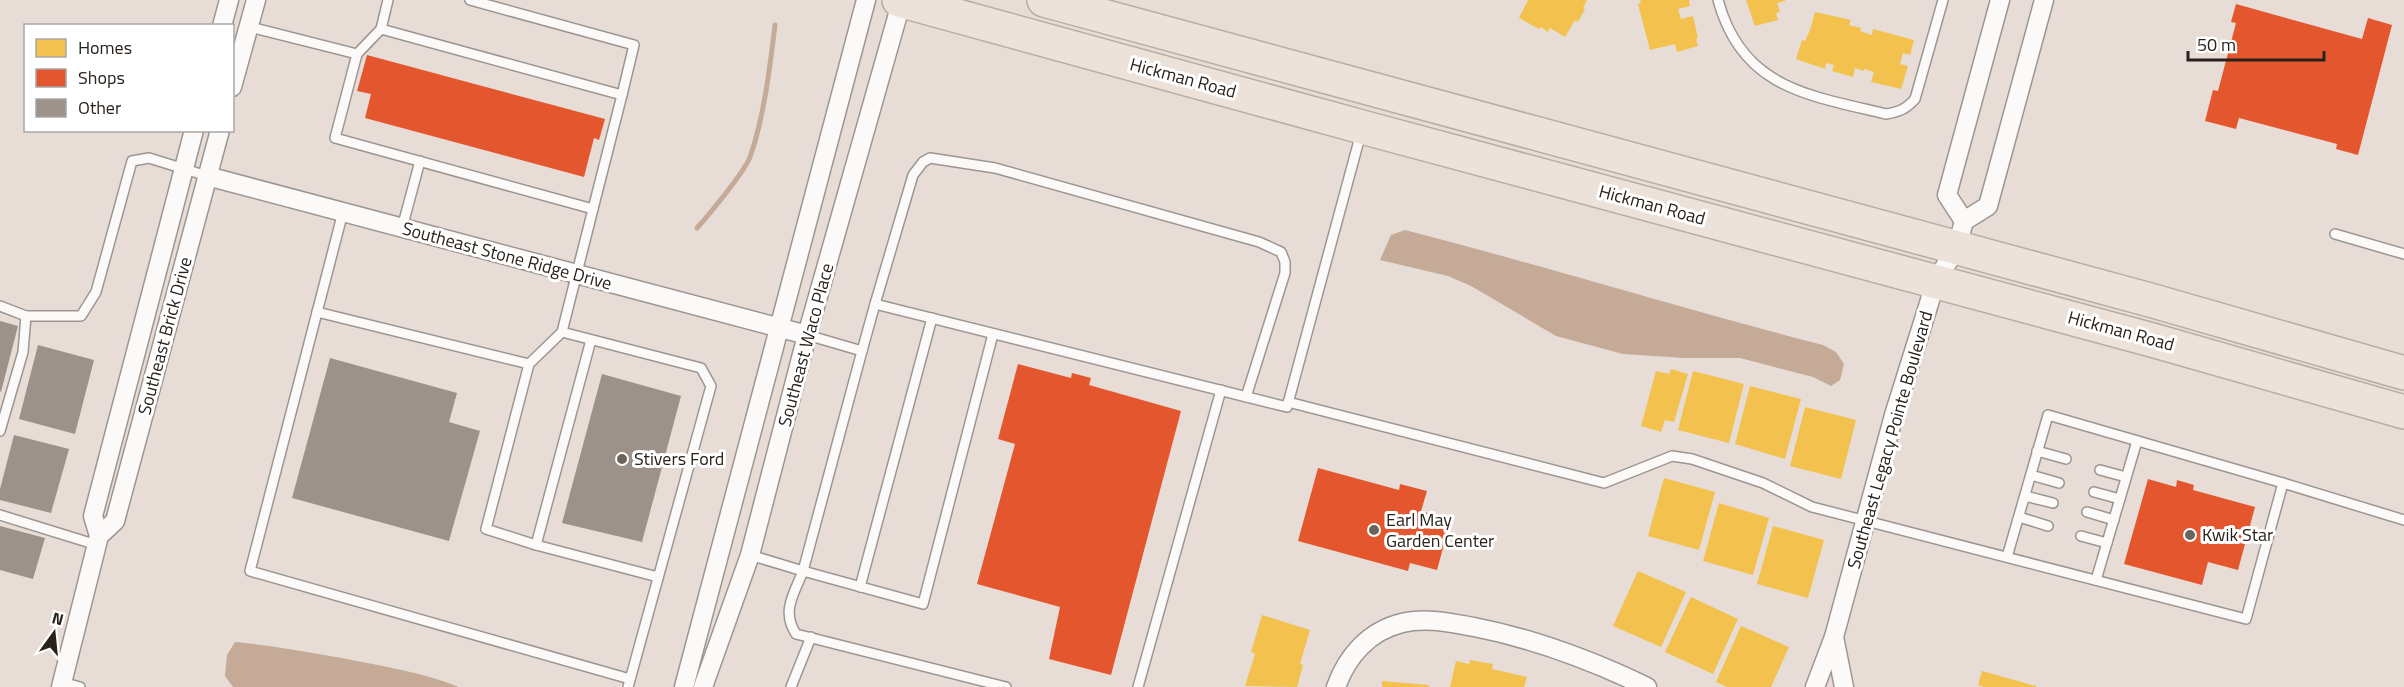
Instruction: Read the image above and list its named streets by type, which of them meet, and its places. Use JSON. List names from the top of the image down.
{
  "streets": {
    "highway": ["Hickman Road"],
    "street": [
      "Southeast Stone Ridge Drive",
      "Southeast Brick Drive",
      "Southeast Waco Place",
      "Southeast Legacy Pointe Boulevard"
    ]
  },
  "crossings": [
    ["Hickman Road", "Southeast Waco Place"],
    ["Hickman Road", "Southeast Legacy Pointe Boulevard"],
    ["Southeast Stone Ridge Drive", "Southeast Brick Drive"],
    ["Southeast Stone Ridge Drive", "Southeast Waco Place"]
  ],
  "places": ["Stivers Ford", "Earl May Garden Center", "Kwik Star"],
  "legend": ["Homes", "Shops", "Other"],
  "scale_bar": "50 m",
  "north": "top"
}
